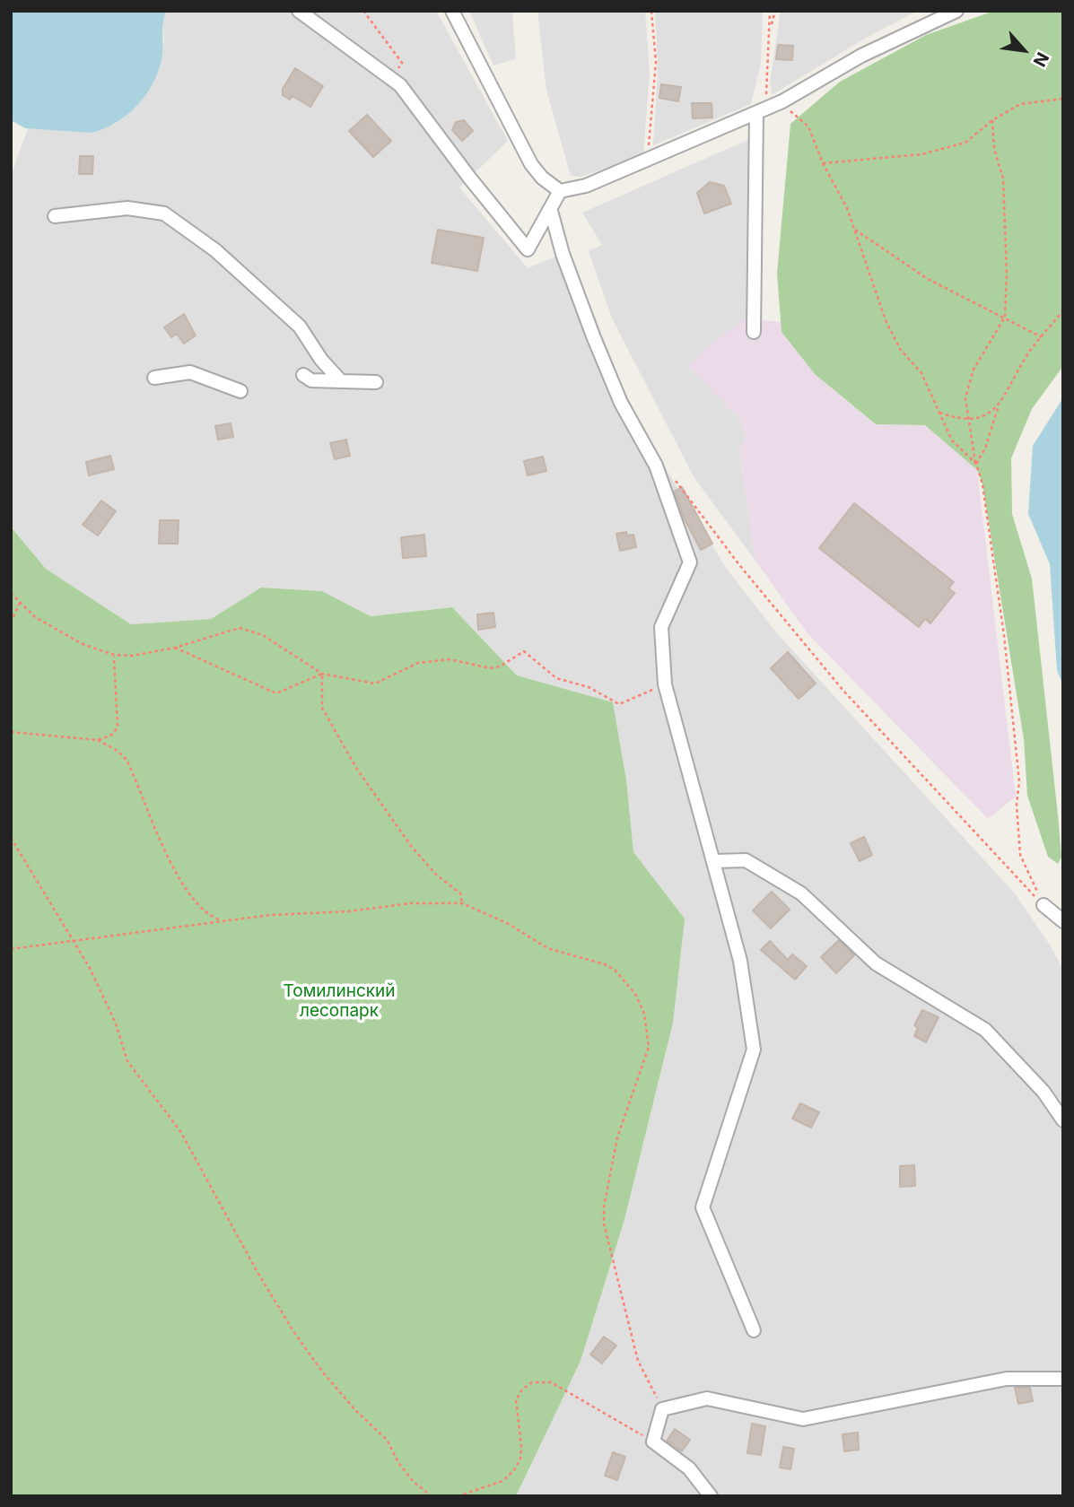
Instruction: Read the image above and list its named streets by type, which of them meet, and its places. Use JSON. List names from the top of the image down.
{
  "parks": ["Томилинский лесопарк"],
  "north": "bottom right"
}
